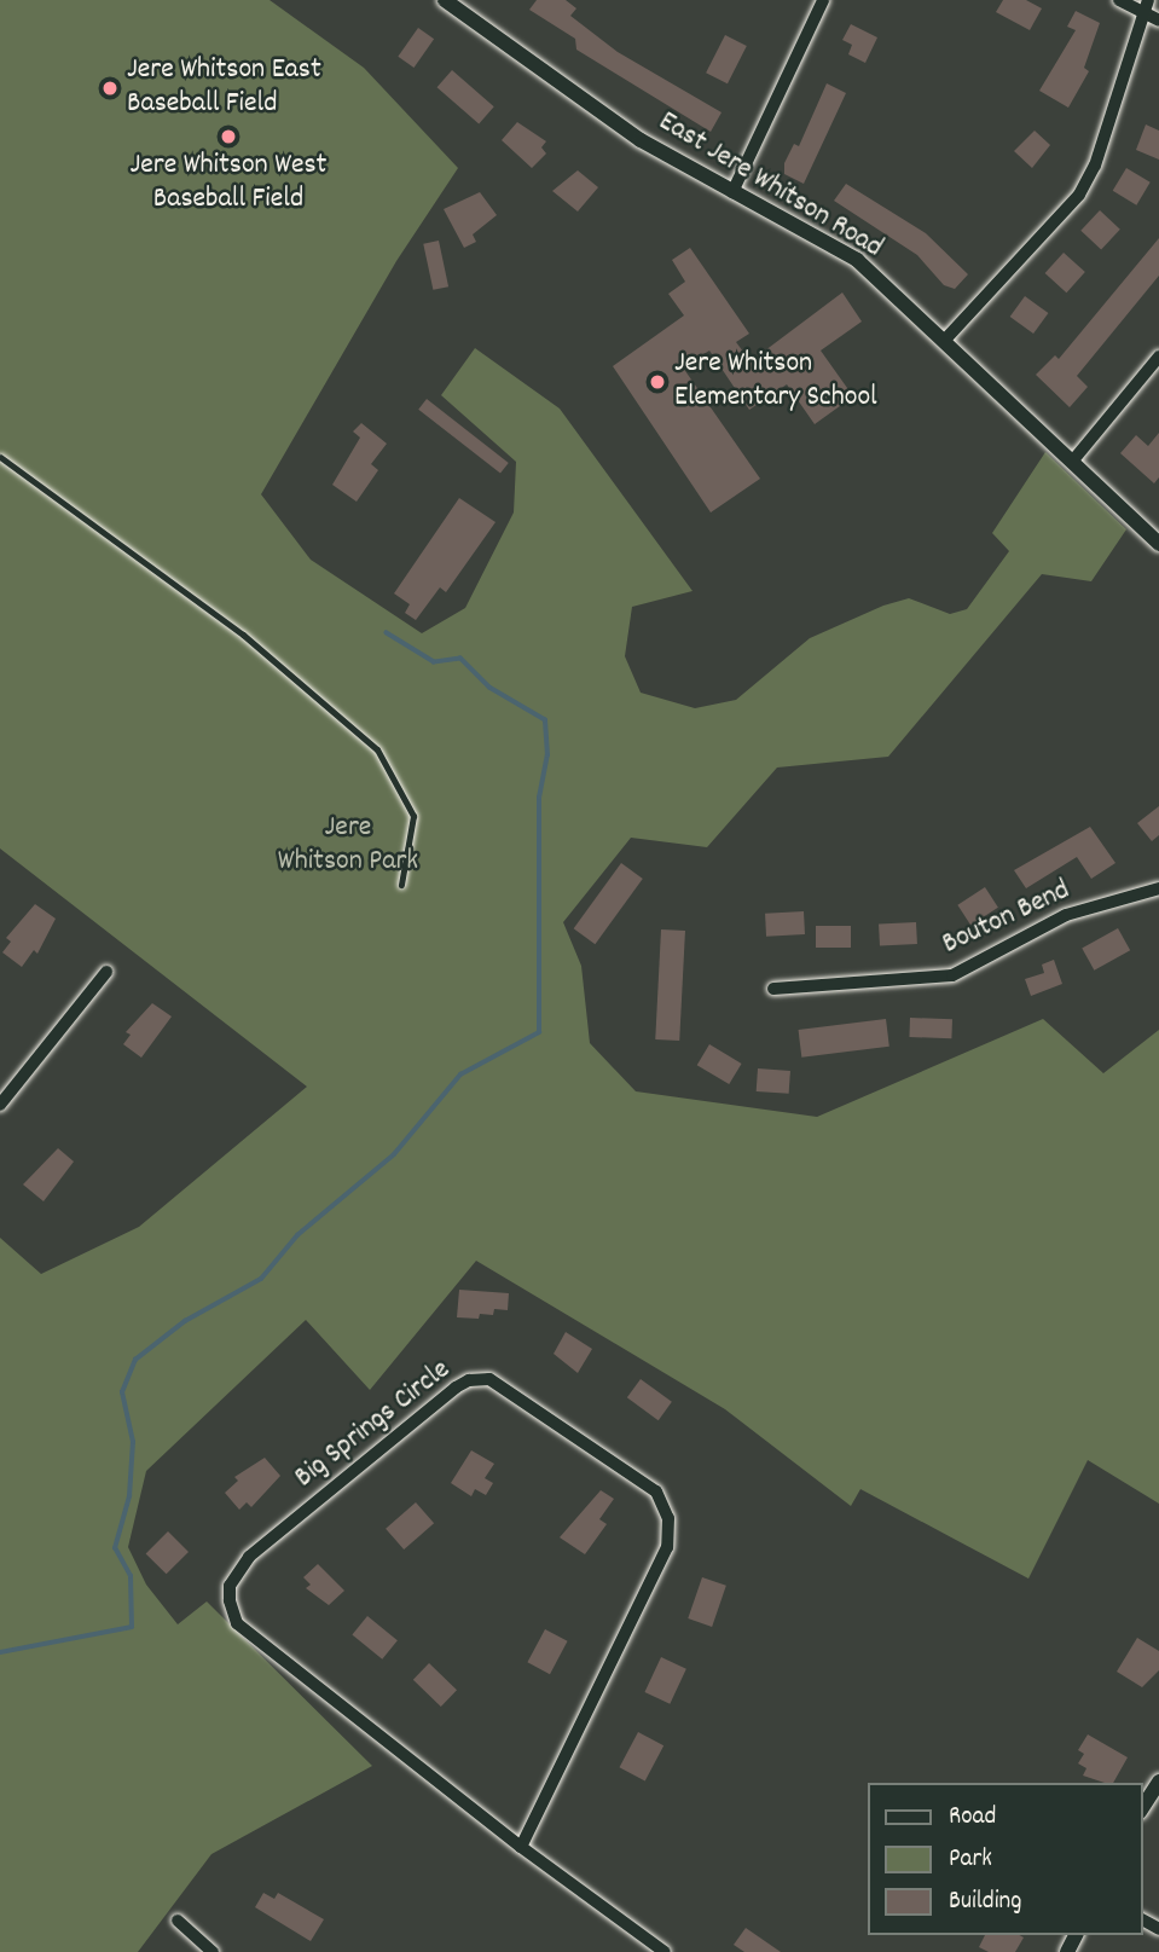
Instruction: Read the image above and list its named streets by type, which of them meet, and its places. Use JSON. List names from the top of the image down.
{
  "streets": {
    "street": ["East Jere Whitson Road", "Bouton Bend", "Big Springs Circle"]
  },
  "parks": ["Jere Whitson Park"],
  "places": ["Jere Whitson East Baseball Field", "Jere Whitson West Baseball Field", "Jere Whitson Elementary School"],
  "legend": ["Road", "Park", "Building"]
}
